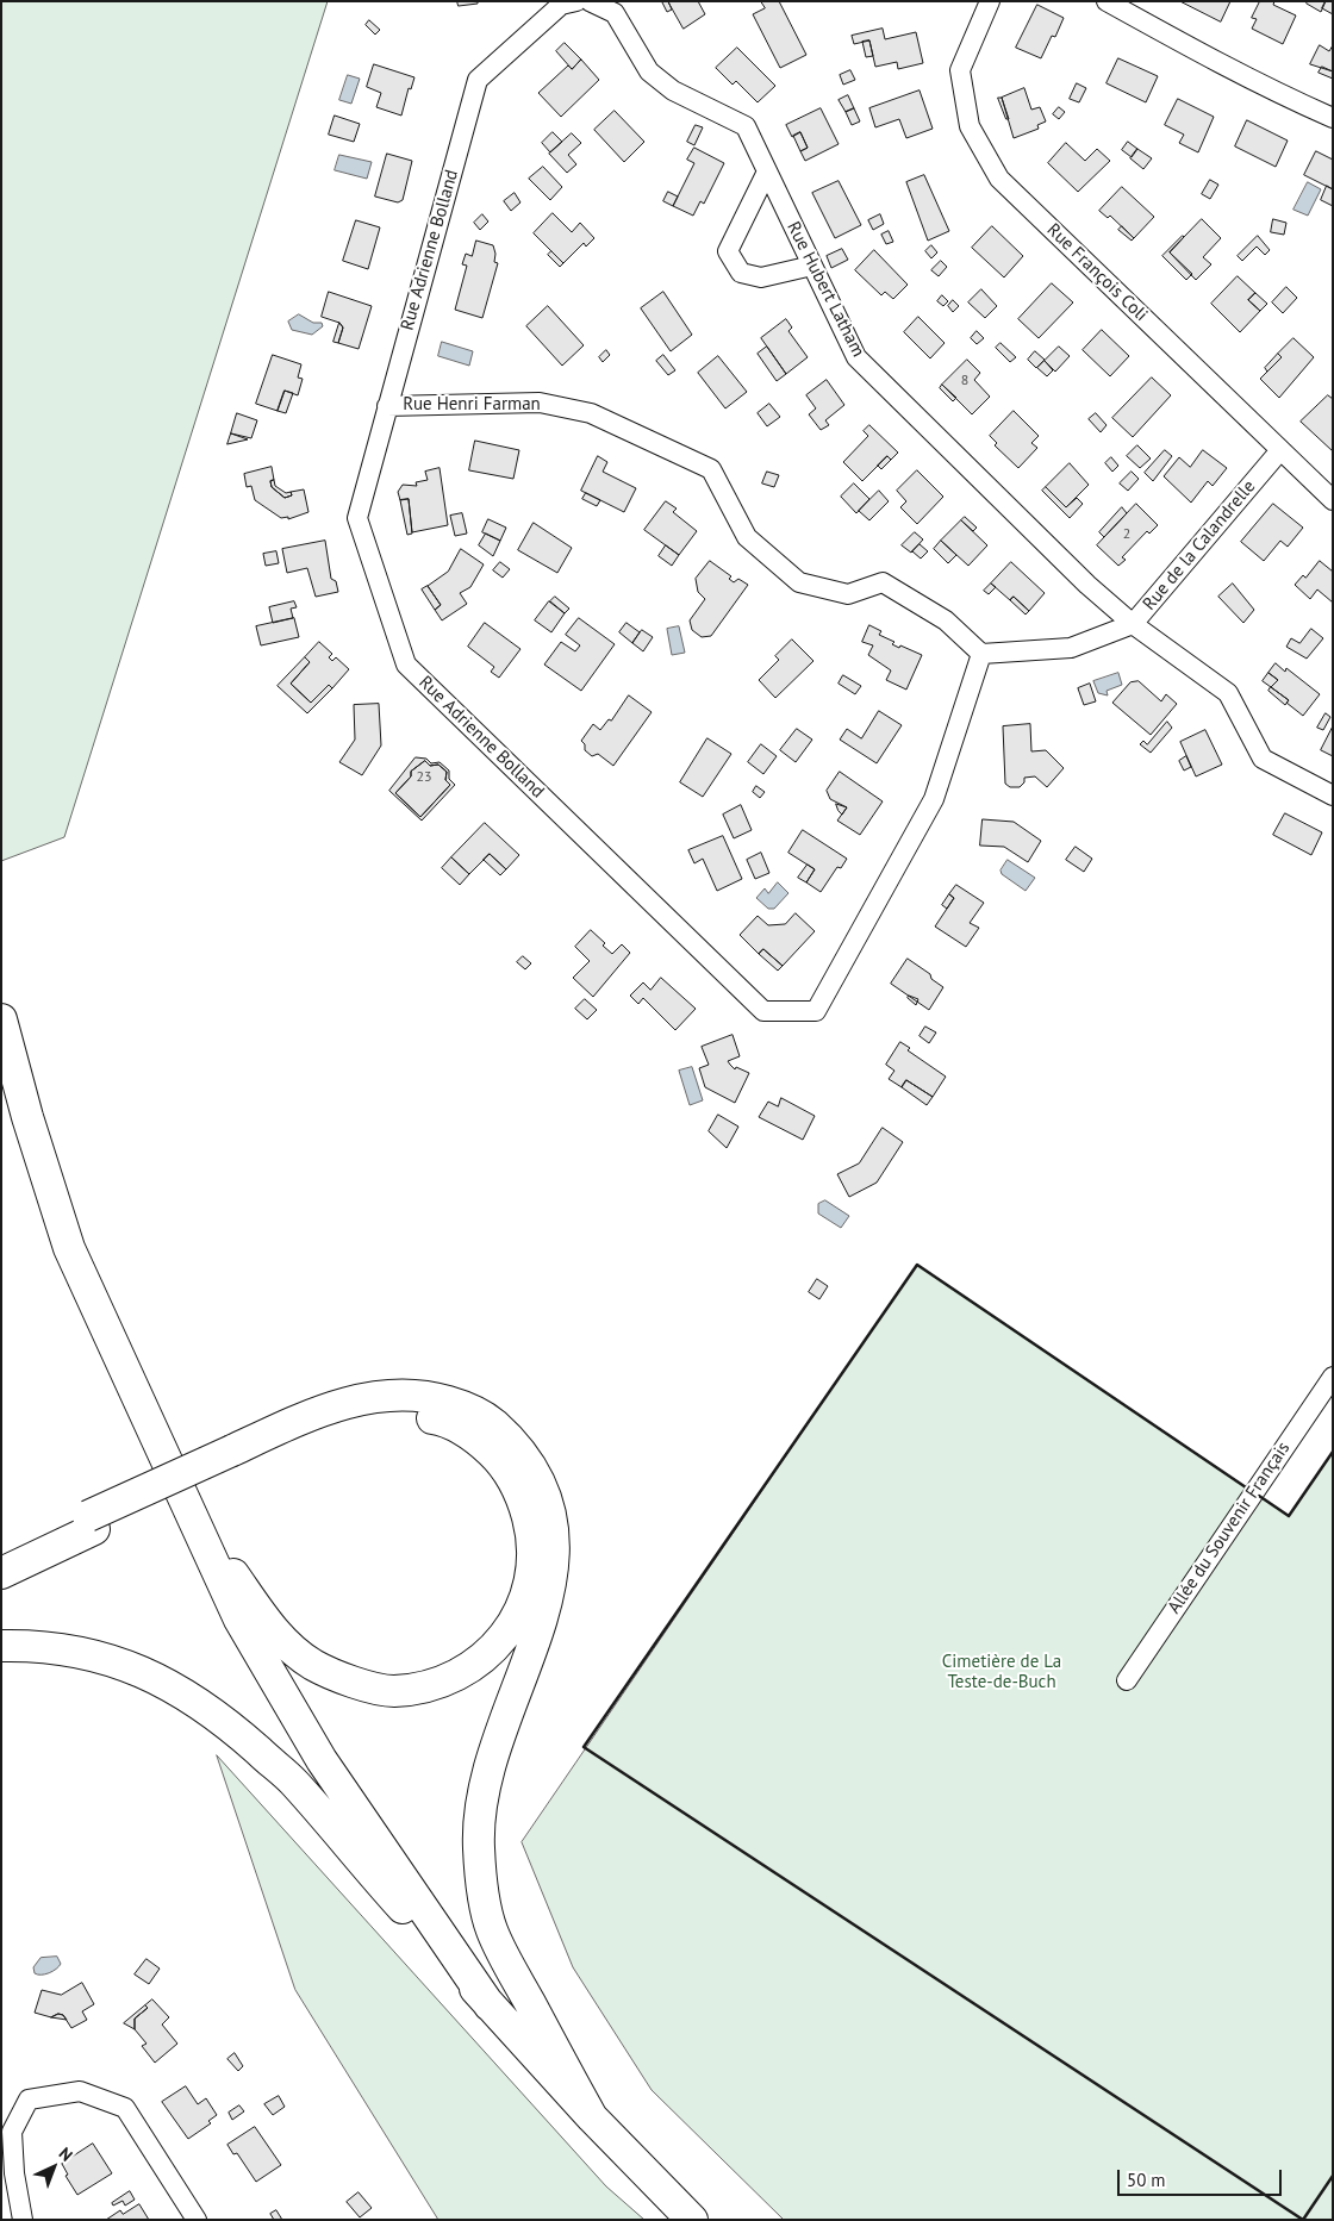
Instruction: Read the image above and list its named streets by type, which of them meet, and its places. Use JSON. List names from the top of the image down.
{
  "streets": {
    "street": [
      "Rue Adrienne Bolland",
      "Rue François Coli",
      "Rue Hubert Latham",
      "Rue Henri Farman",
      "Rue de la Calandrelle",
      "Allée du Souvenir Français"
    ]
  },
  "crossings": [
    ["Rue Adrienne Bolland", "Rue Henri Farman"],
    ["Rue François Coli", "Rue de la Calandrelle"],
    ["Rue Hubert Latham", "Rue de la Calandrelle"]
  ],
  "parks": ["Cimetière de La Teste-de-Buch"],
  "house_numbers": ["8", "2", "23"],
  "scale_bar": "50 m",
  "north": "top right"
}
